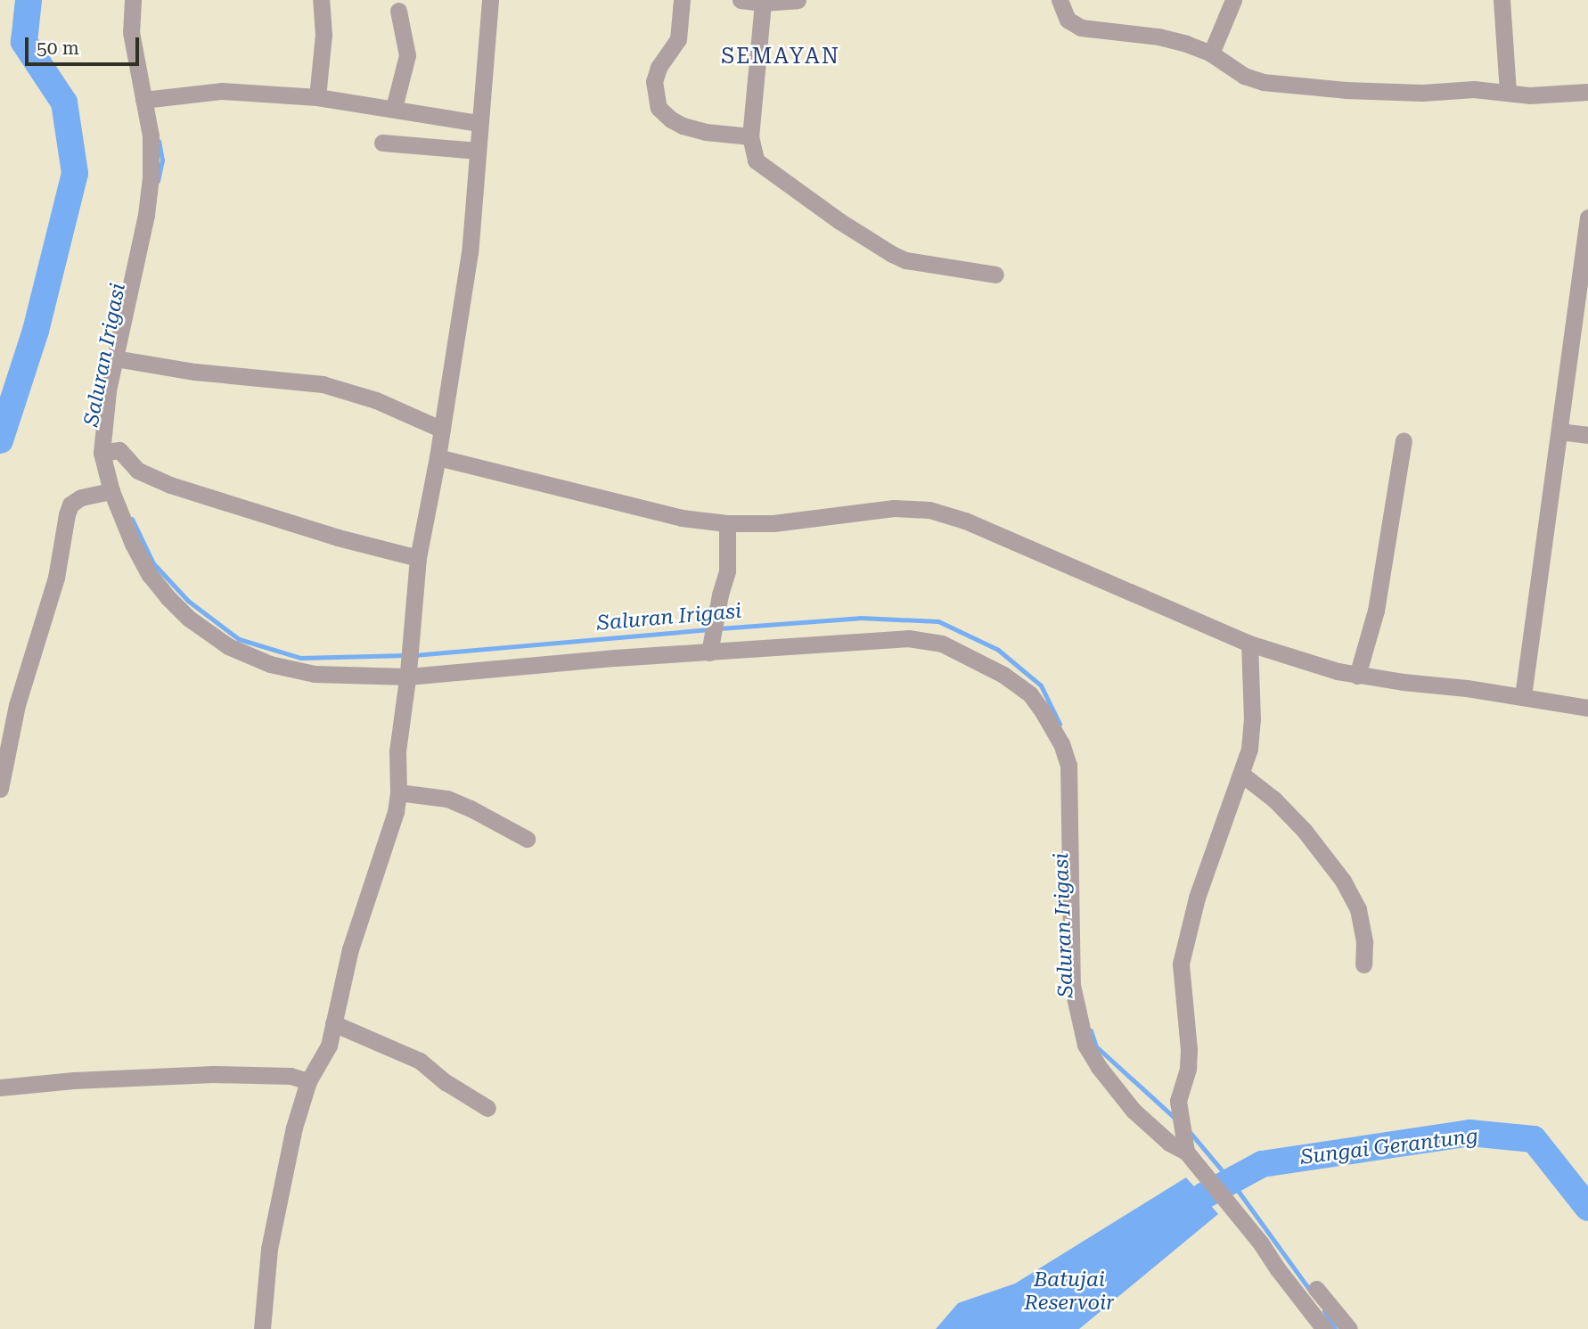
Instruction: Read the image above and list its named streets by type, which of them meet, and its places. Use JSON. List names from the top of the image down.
{
  "districts": ["SEMAYAN"],
  "water": ["Saluran Irigasi", "Sungai Gerantung", "Batujai Reservoir"],
  "scale_bar": "50 m"
}
